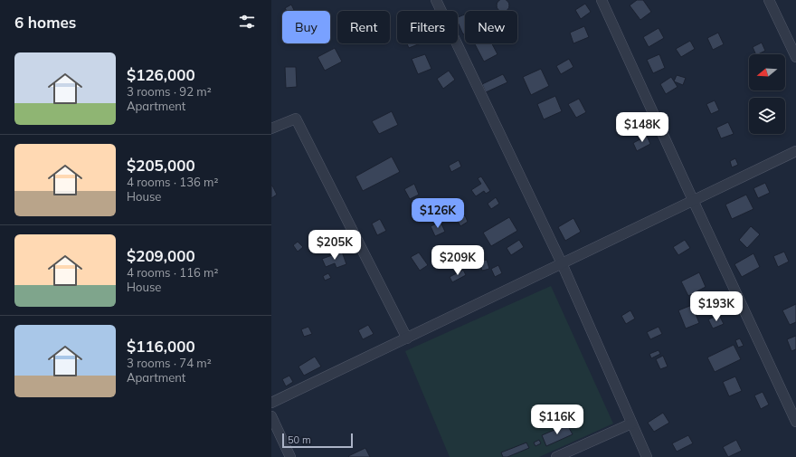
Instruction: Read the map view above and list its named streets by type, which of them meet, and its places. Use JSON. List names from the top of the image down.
{
  "scale_bar": "50 m",
  "north": "left",
  "page": {
    "heading": "6 homes",
    "chip": [
      "Buy",
      "Rent",
      "Filters",
      "New"
    ],
    "list": [
      {
        "name": "$126,000",
        "note": "3 rooms · 92 m² · Apartment"
      },
      {
        "name": "$205,000",
        "note": "4 rooms · 136 m² · House"
      },
      {
        "name": "$209,000",
        "note": "4 rooms · 116 m² · House"
      },
      {
        "name": "$116,000",
        "note": "3 rooms · 74 m² · Apartment"
      }
    ],
    "price": [
      "$148K",
      "$126K",
      "$205K",
      "$209K",
      "$193K",
      "$116K"
    ],
    "scale": "50 m"
  }
}
